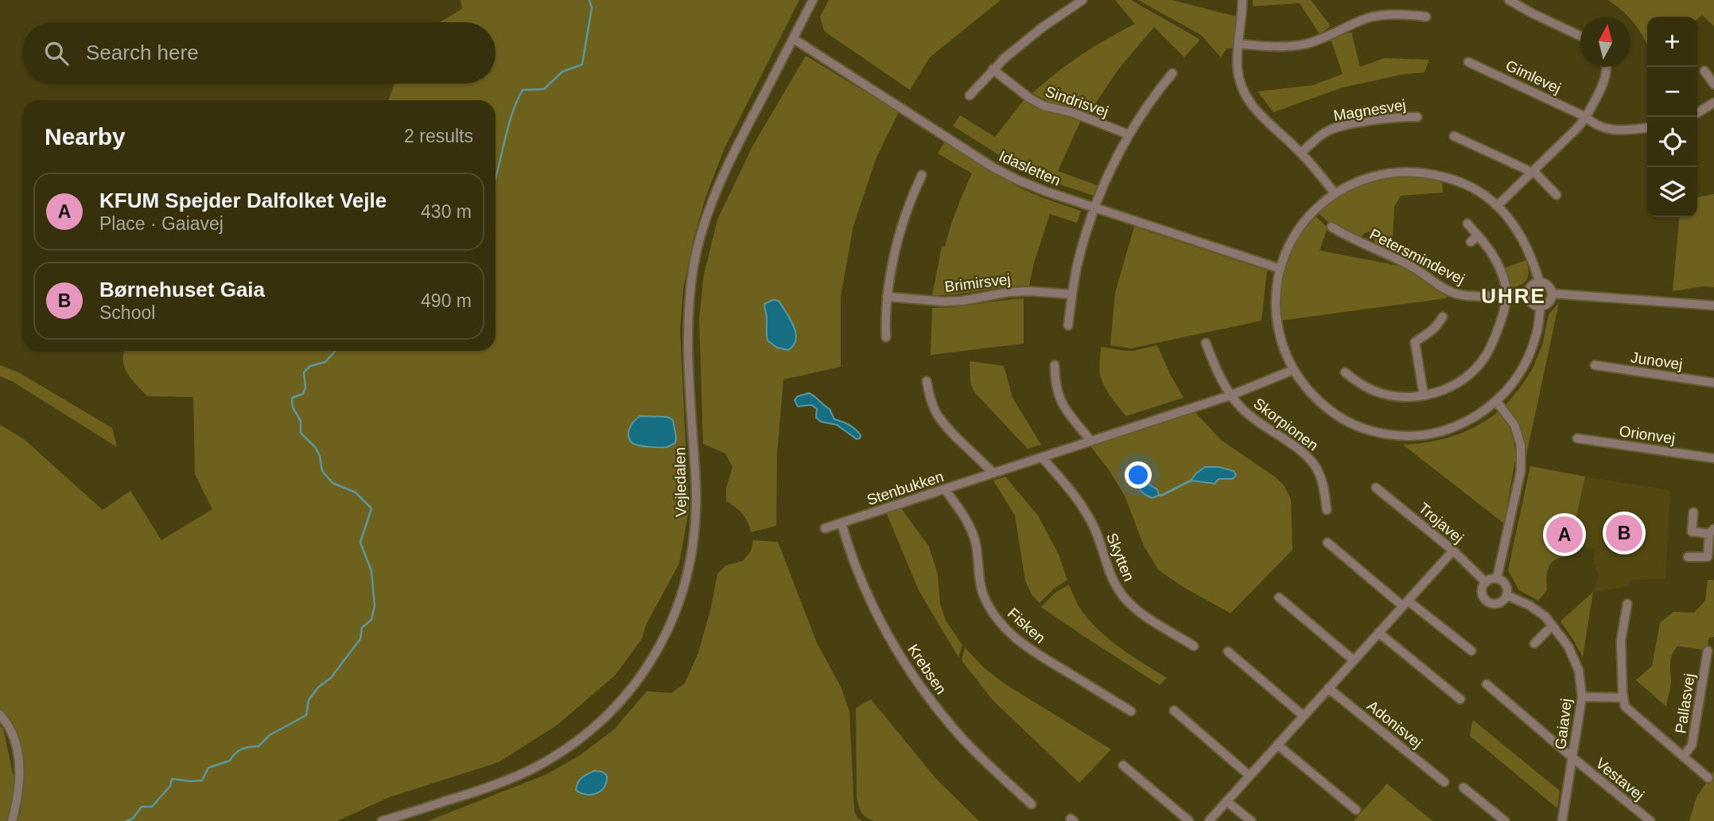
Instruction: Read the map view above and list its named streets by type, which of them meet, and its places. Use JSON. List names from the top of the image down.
{
  "streets": {
    "street": [
      "Gimlevej",
      "Sindrisvej",
      "Magnesvej",
      "Idasletten",
      "Petersmindevej",
      "Brimirsvej",
      "Junovej",
      "Skorpionen",
      "Orionvej",
      "Vejledalen",
      "Stenbukken",
      "Trojavej",
      "Skytten",
      "Fisken",
      "Krebsen",
      "Pallasvej",
      "Adonisvej",
      "Gaiavej",
      "Vestavej"
    ]
  },
  "crossings": [
    ["Idasletten", "Vejledalen"],
    ["Skorpionen", "Stenbukken"],
    ["Stenbukken", "Skytten"],
    ["Stenbukken", "Fisken"],
    ["Stenbukken", "Krebsen"],
    ["Trojavej", "Gaiavej"],
    ["Gaiavej", "Vestavej"]
  ],
  "districts": ["UHRE"],
  "north": "top",
  "page": {
    "map_buttons": ["+", "−"],
    "search": "Search here",
    "heading": ["Nearby", "2 results"],
    "list": [
      {
        "mark": "A",
        "name": "KFUM Spejder Dalfolket Vejle",
        "note": "Place · Gaiavej",
        "value": "430 m"
      },
      {
        "mark": "B",
        "name": "Børnehuset Gaia",
        "note": "School",
        "value": "490 m"
      }
    ],
    "pins": ["B", "A"]
  }
}
